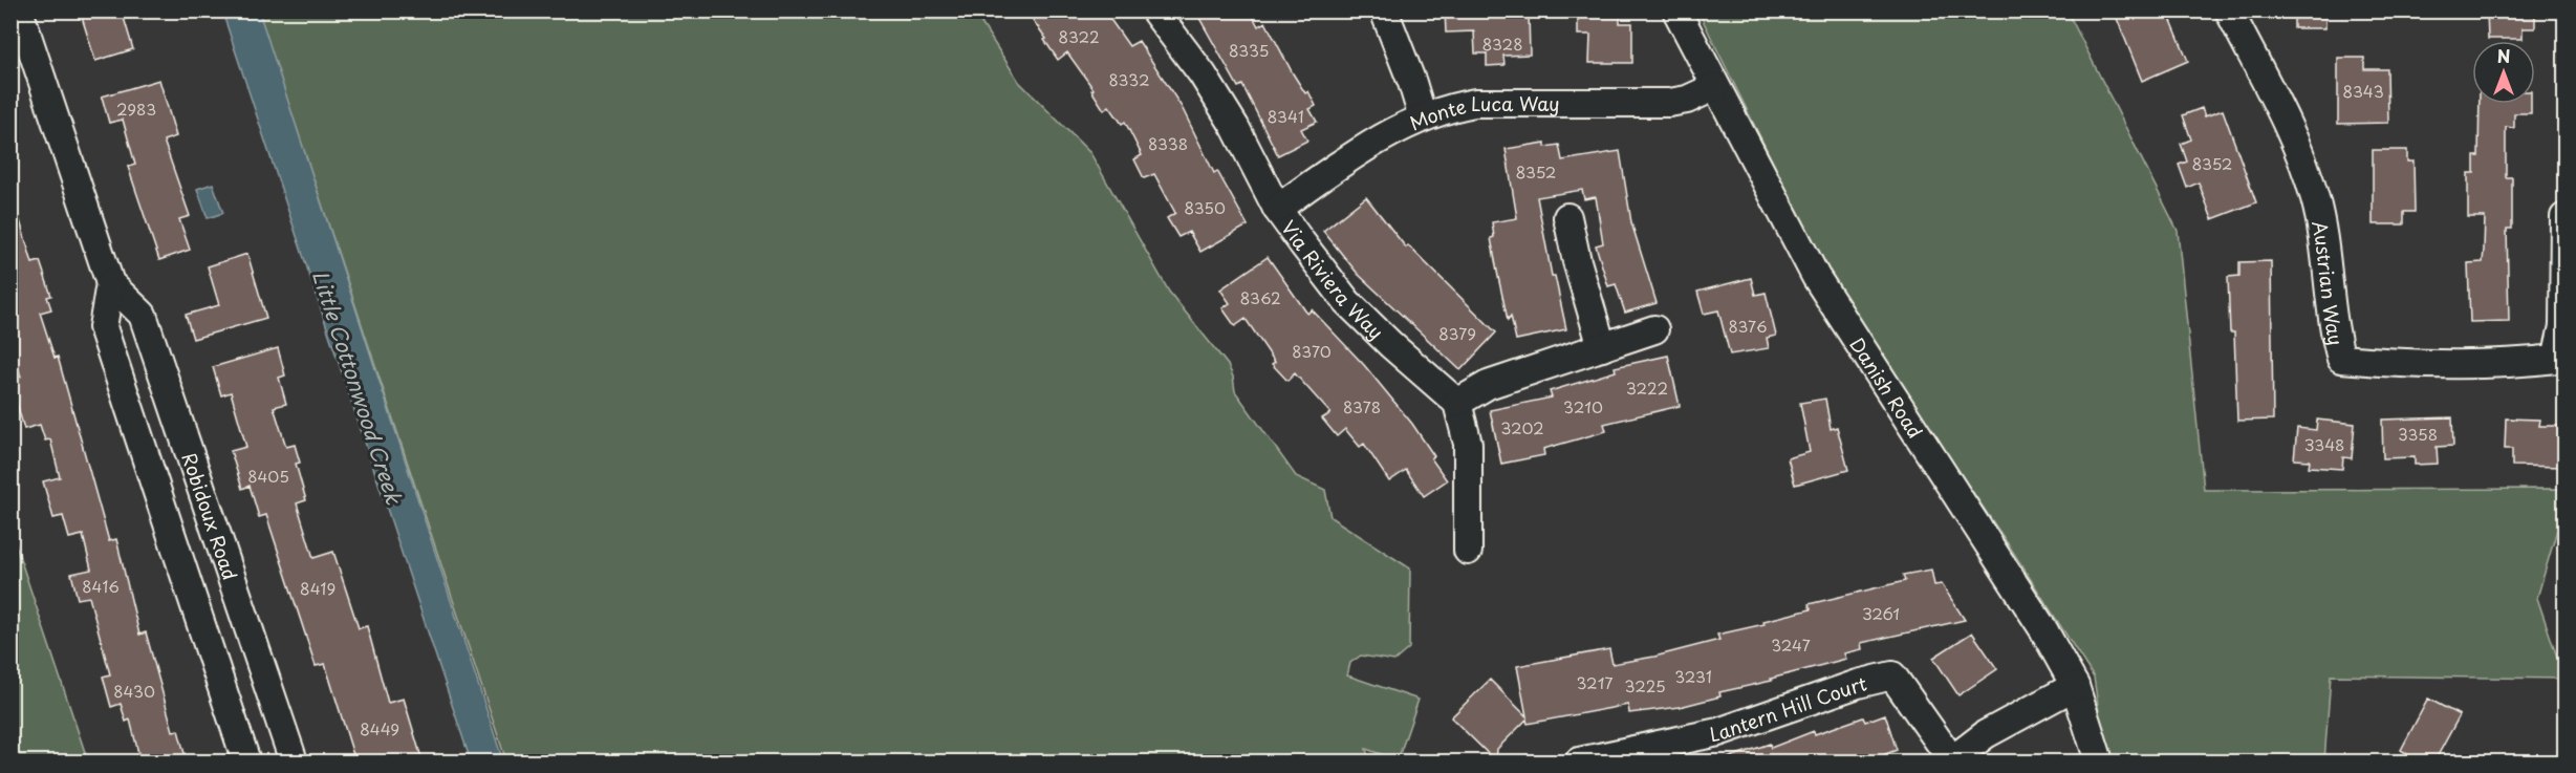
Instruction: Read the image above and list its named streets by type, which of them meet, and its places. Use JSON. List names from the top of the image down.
{
  "streets": {
    "street": [
      "Monte Luca Way",
      "Via Riviera Way",
      "Austrian Way",
      "Danish Road",
      "Robidoux Road",
      "Lantern Hill Court"
    ]
  },
  "crossings": [
    ["Monte Luca Way", "Via Riviera Way"],
    ["Monte Luca Way", "Danish Road"]
  ],
  "water": ["Little Cottonwood Creek"],
  "house_numbers": [
    "8322",
    "8328",
    "8335",
    "8332",
    "8343",
    "2983",
    "8341",
    "8338",
    "8352",
    "8352",
    "8350",
    "8362",
    "8376",
    "8379",
    "8370",
    "3222",
    "8378",
    "3210",
    "3202",
    "3358",
    "3348",
    "8405",
    "8416",
    "8419",
    "3261",
    "3247",
    "3231",
    "3217",
    "3225",
    "8430",
    "8449"
  ],
  "north": "top"
}
